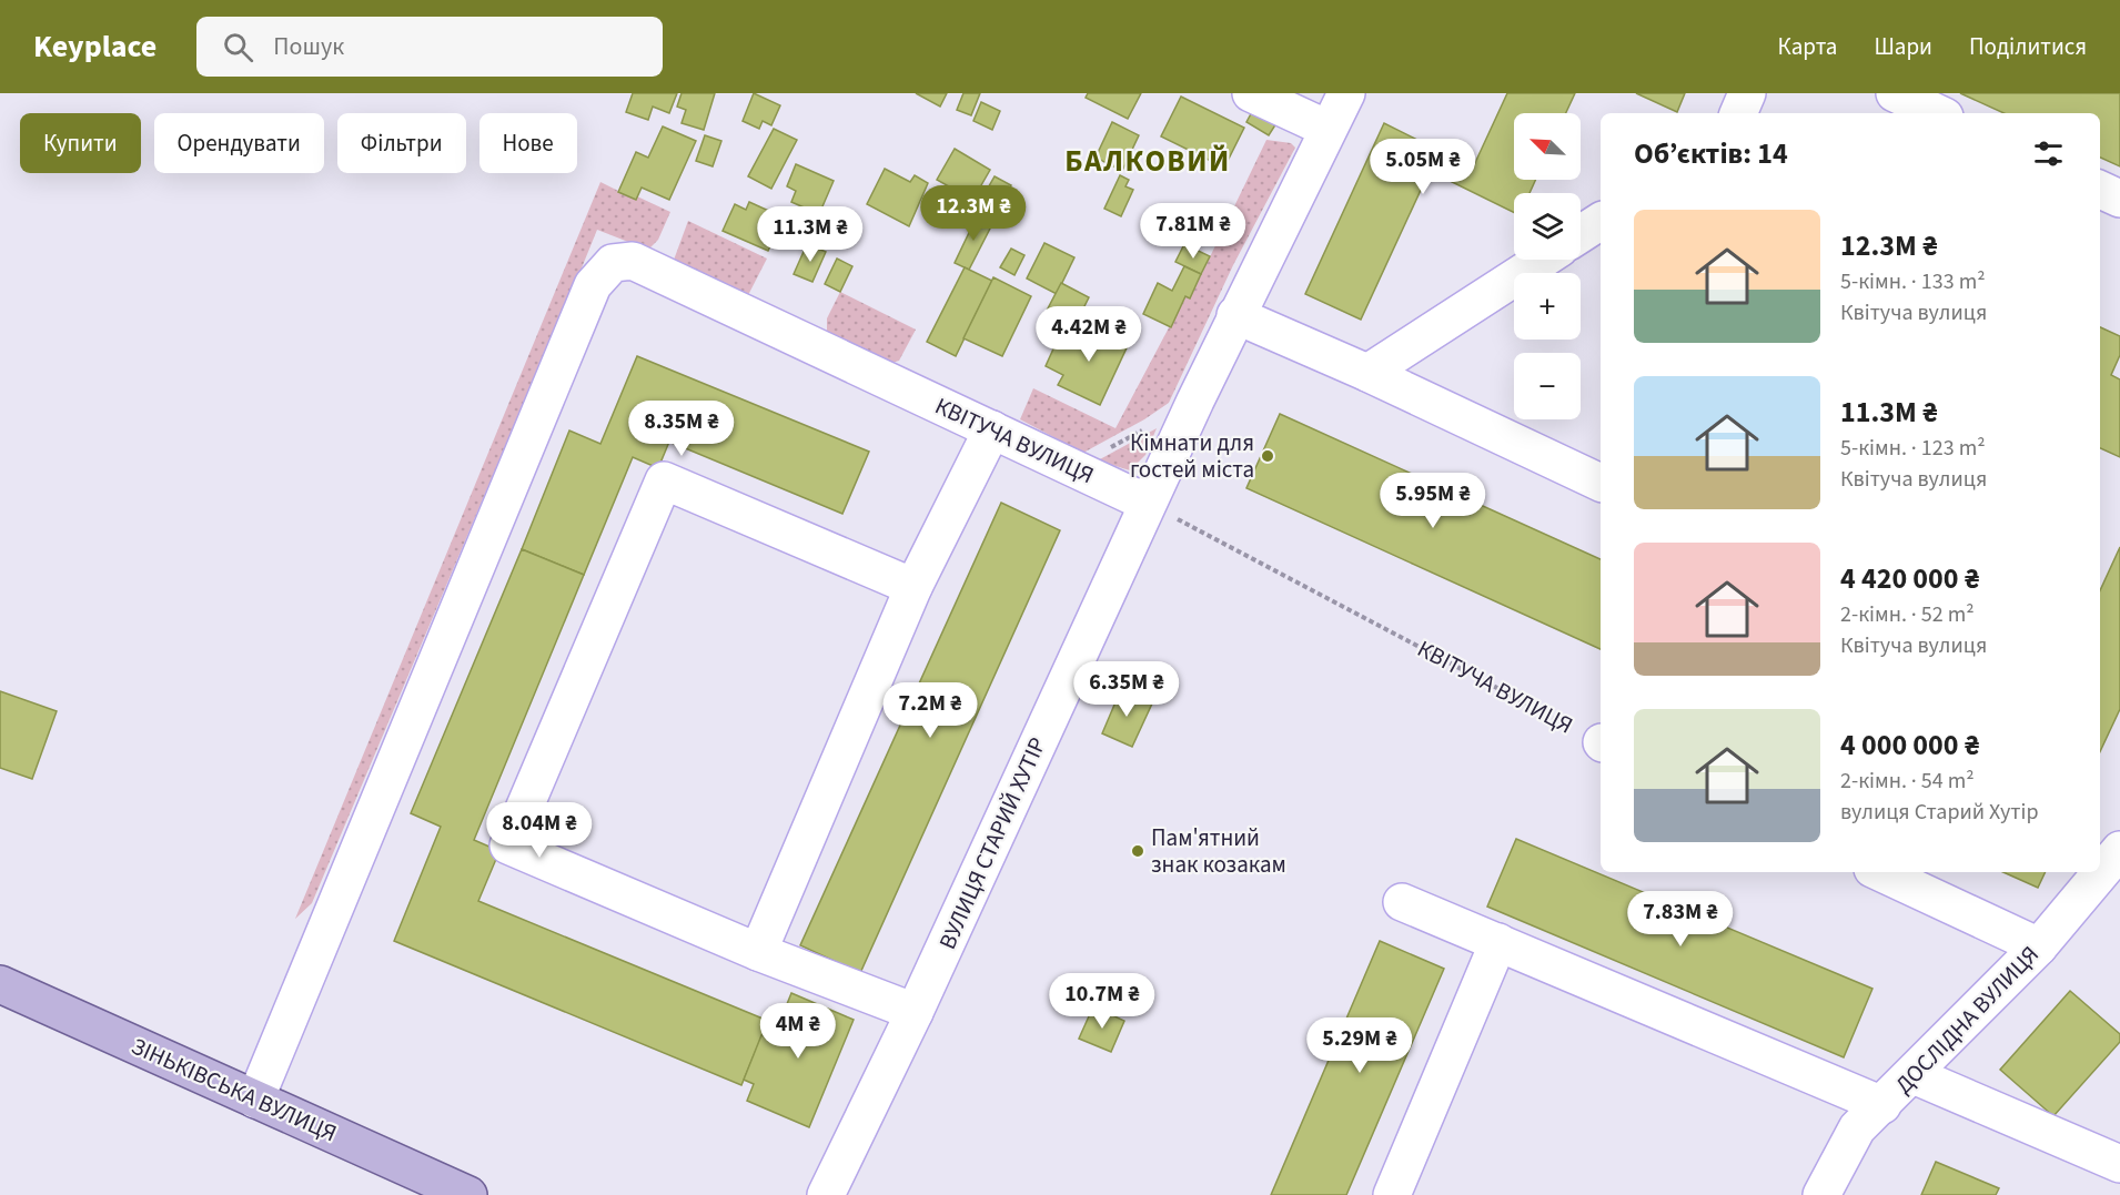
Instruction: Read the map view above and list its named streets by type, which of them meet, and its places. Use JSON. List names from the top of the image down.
{
  "streets": {
    "main road": ["ЗІНЬКІВСЬКА ВУЛИЦЯ"],
    "street": ["КВІТУЧА ВУЛИЦЯ", "ВУЛИЦЯ СТАРИЙ ХУТІР", "ДОСЛІДНА ВУЛИЦЯ"]
  },
  "crossings": [
    ["КВІТУЧА ВУЛИЦЯ", "ВУЛИЦЯ СТАРИЙ ХУТІР"],
    ["КВІТУЧА ВУЛИЦЯ", "ЗІНЬКІВСЬКА ВУЛИЦЯ"]
  ],
  "districts": ["БАЛКОВИЙ"],
  "places": ["Кімнати для гостей міста", "Пам'ятний знак козакам"],
  "north": "top left",
  "page": {
    "header": "Keyplace",
    "search": "Пошук",
    "nav": ["Карта", "Шари", "Поділитися"],
    "map_buttons": ["+", "−"],
    "chip": [
      "Купити",
      "Орендувати",
      "Фільтри",
      "Нове"
    ],
    "heading": "Об’єктів: 14",
    "price": [
      "5.05M ₴",
      "12.3M ₴",
      "7.81M ₴",
      "11.3M ₴",
      "4.42M ₴",
      "8.35M ₴",
      "5.95M ₴",
      "6.35M ₴",
      "7.2M ₴",
      "8.04M ₴",
      "7.83M ₴",
      "10.7M ₴",
      "4M ₴",
      "5.29M ₴"
    ],
    "list": [
      {
        "name": "12.3M ₴",
        "note": "5-кімн. · 133 m² · Квітуча вулиця"
      },
      {
        "name": "11.3M ₴",
        "note": "5-кімн. · 123 m² · Квітуча вулиця"
      },
      {
        "name": "4 420 000 ₴",
        "note": "2-кімн. · 52 m² · Квітуча вулиця"
      },
      {
        "name": "4 000 000 ₴",
        "note": "2-кімн. · 54 m² · вулиця Старий Хутір"
      }
    ]
  }
}
